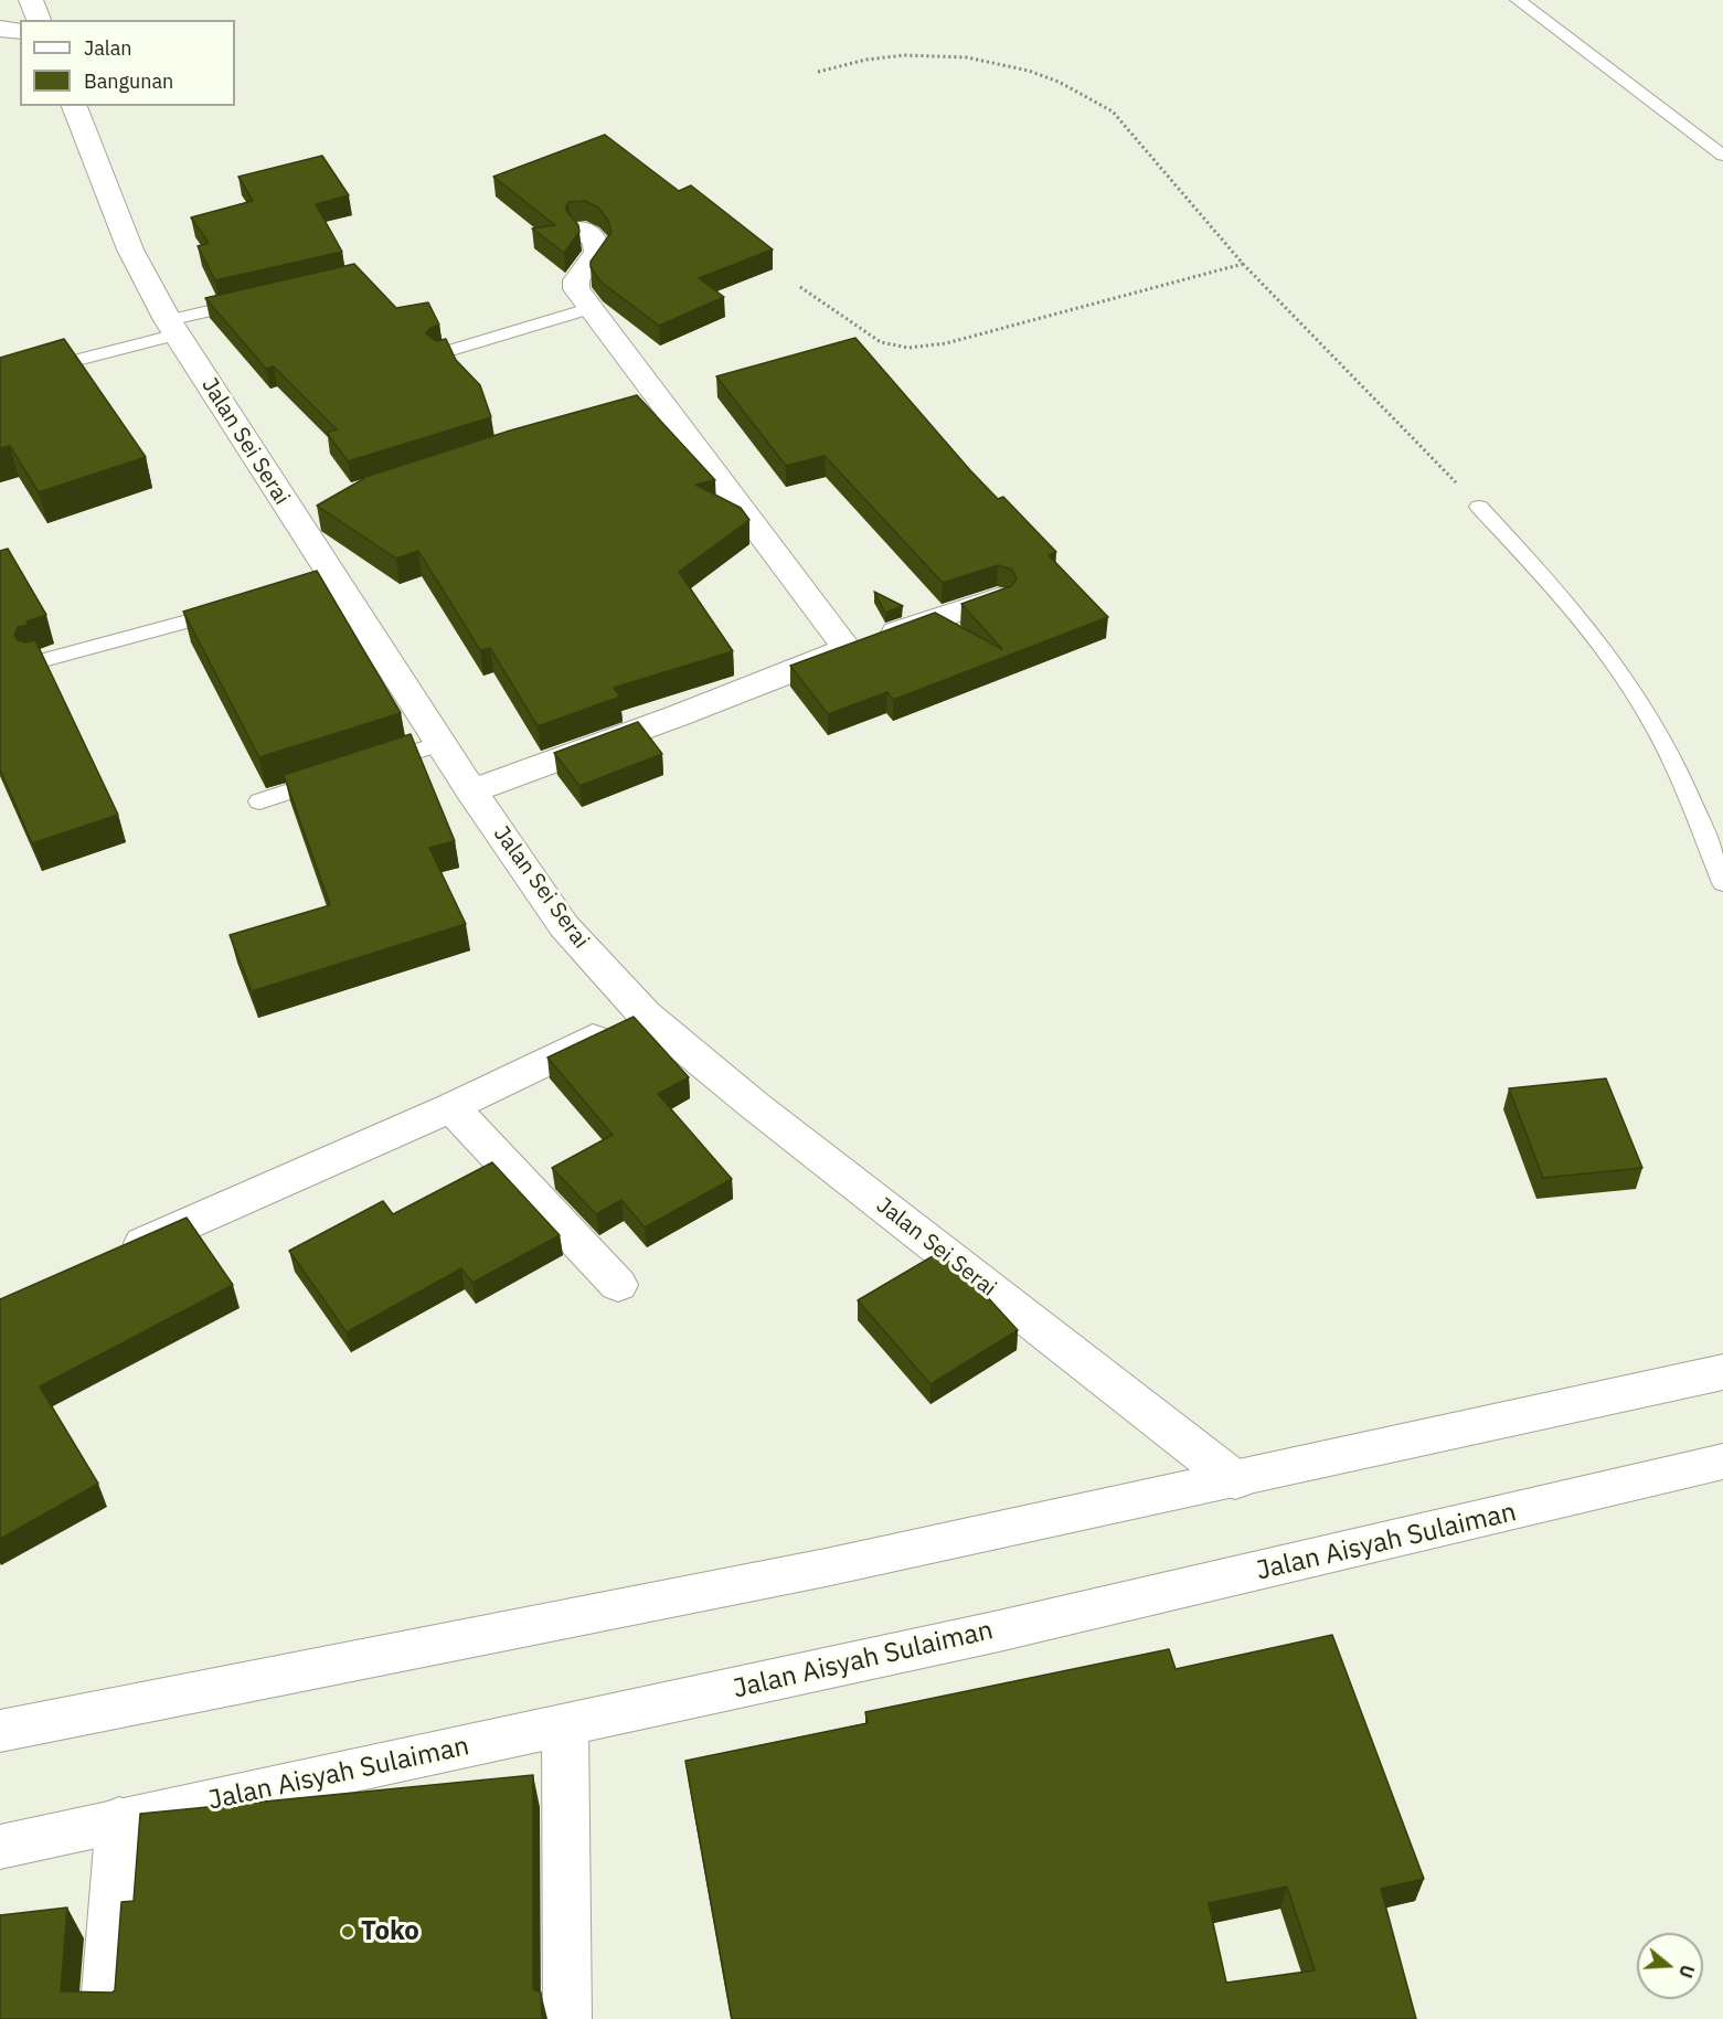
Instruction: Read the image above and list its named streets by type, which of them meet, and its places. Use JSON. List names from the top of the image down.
{
  "streets": {
    "main road": ["Jalan Sei Serai", "Jalan Aisyah Sulaiman"]
  },
  "places": ["Toko"],
  "legend": ["Jalan", "Bangunan"],
  "north": "right"
}
